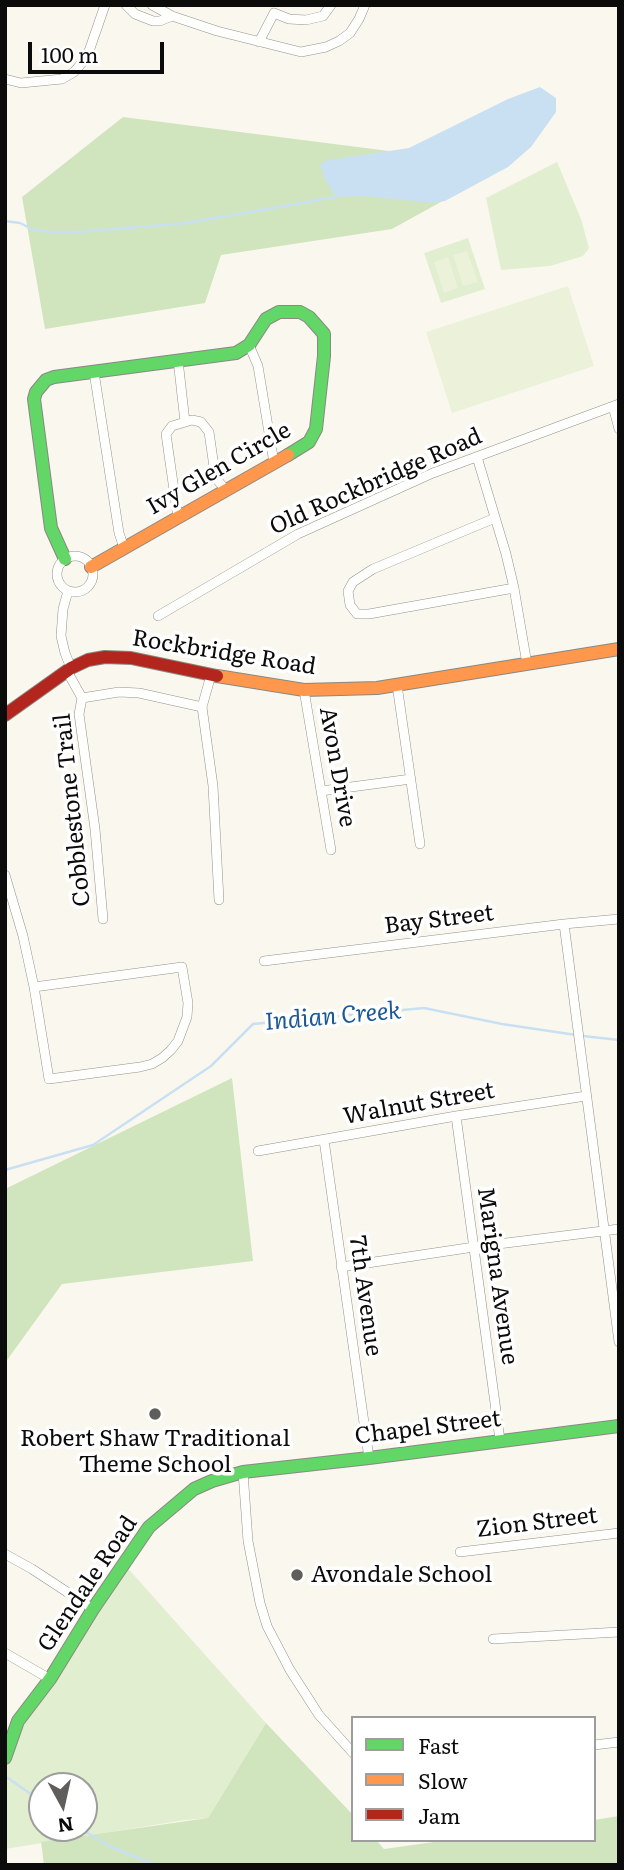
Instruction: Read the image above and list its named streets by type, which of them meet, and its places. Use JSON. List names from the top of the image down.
{
  "streets": {
    "street": [
      "Ivy Glen Circle",
      "Old Rockbridge Road",
      "Rockbridge Road",
      "Avon Drive",
      "Cobblestone Trail",
      "Bay Street",
      "Walnut Street",
      "Marigna Avenue",
      "7th Avenue",
      "Chapel Street",
      "Zion Street",
      "Glendale Road"
    ]
  },
  "crossings": [
    ["Rockbridge Road", "Avon Drive"],
    ["Rockbridge Road", "Cobblestone Trail"],
    ["Walnut Street", "Marigna Avenue"],
    ["Walnut Street", "7th Avenue"],
    ["Marigna Avenue", "Chapel Street"],
    ["7th Avenue", "Chapel Street"],
    ["Chapel Street", "Glendale Road"]
  ],
  "water": ["Indian Creek"],
  "places": ["Robert Shaw Traditional Theme School", "Avondale School"],
  "legend": ["Fast", "Slow", "Jam"],
  "scale_bar": "100 m",
  "north": "bottom"
}
